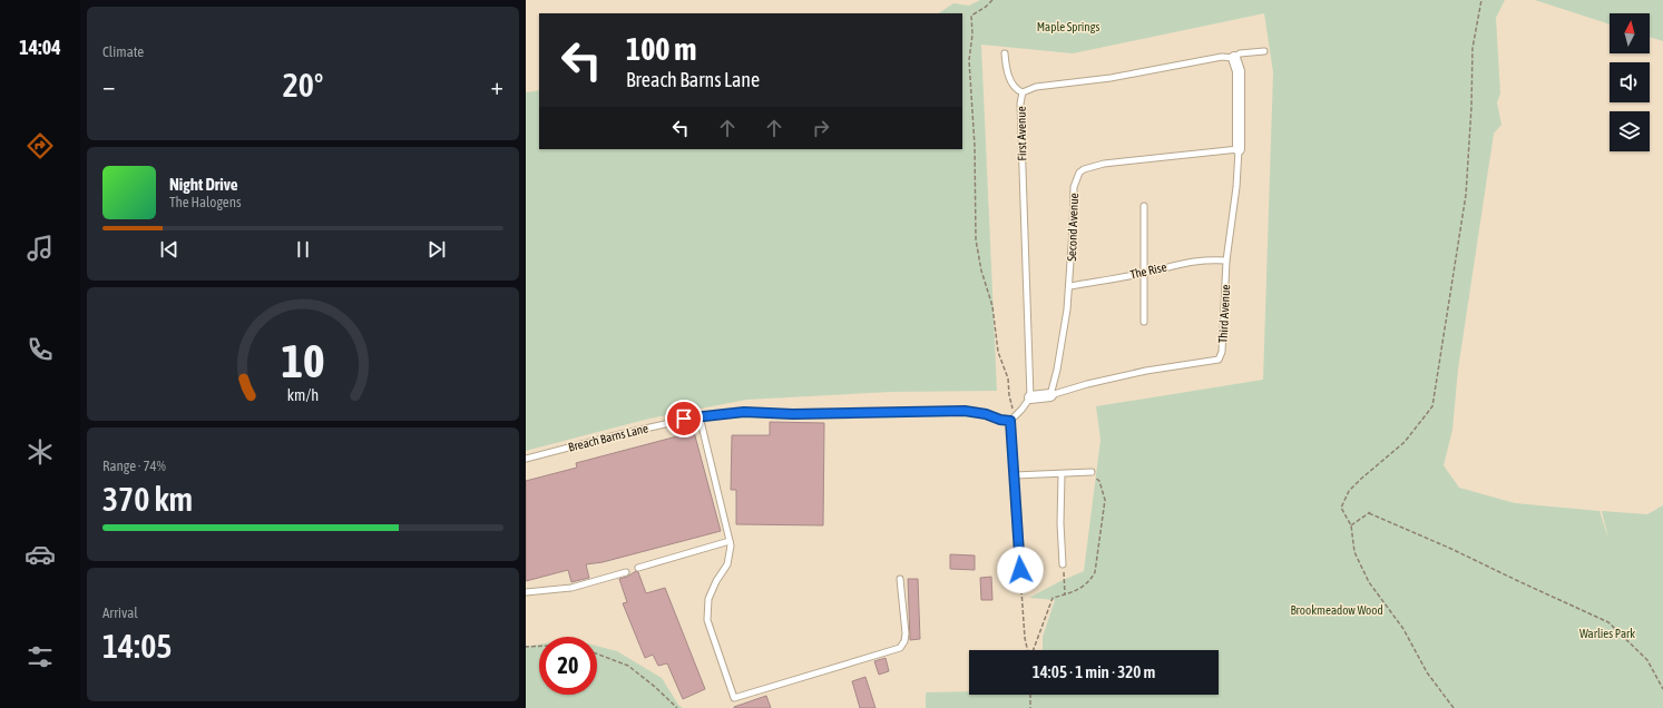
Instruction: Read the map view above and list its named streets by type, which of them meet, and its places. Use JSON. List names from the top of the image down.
{
  "streets": {
    "lane": [
      "First Avenue",
      "Second Avenue",
      "The Rise",
      "Third Avenue",
      "Breach Barns Lane"
    ]
  },
  "crossings": [
    ["Second Avenue", "The Rise"],
    ["Second Avenue", "Third Avenue"],
    ["The Rise", "Third Avenue"]
  ],
  "parks": ["Maple Springs", "Brookmeadow Wood", "Warlies Park"],
  "north": "top",
  "page": {
    "tabs": "14:04",
    "tile": [
      "Climate",
      ["Range · 74%", "370 km"],
      ["Arrival", "14:05"]
    ],
    "turn": ["100 m", "Breach Barns Lane"],
    "heat": ["−", "20°", "+"],
    "song": ["Night Drive", "The Halogens"],
    "limit": "20",
    "trip": "14:05 · 1 min · 320 m",
    "gauge": ["10", "km/h"]
  }
}
